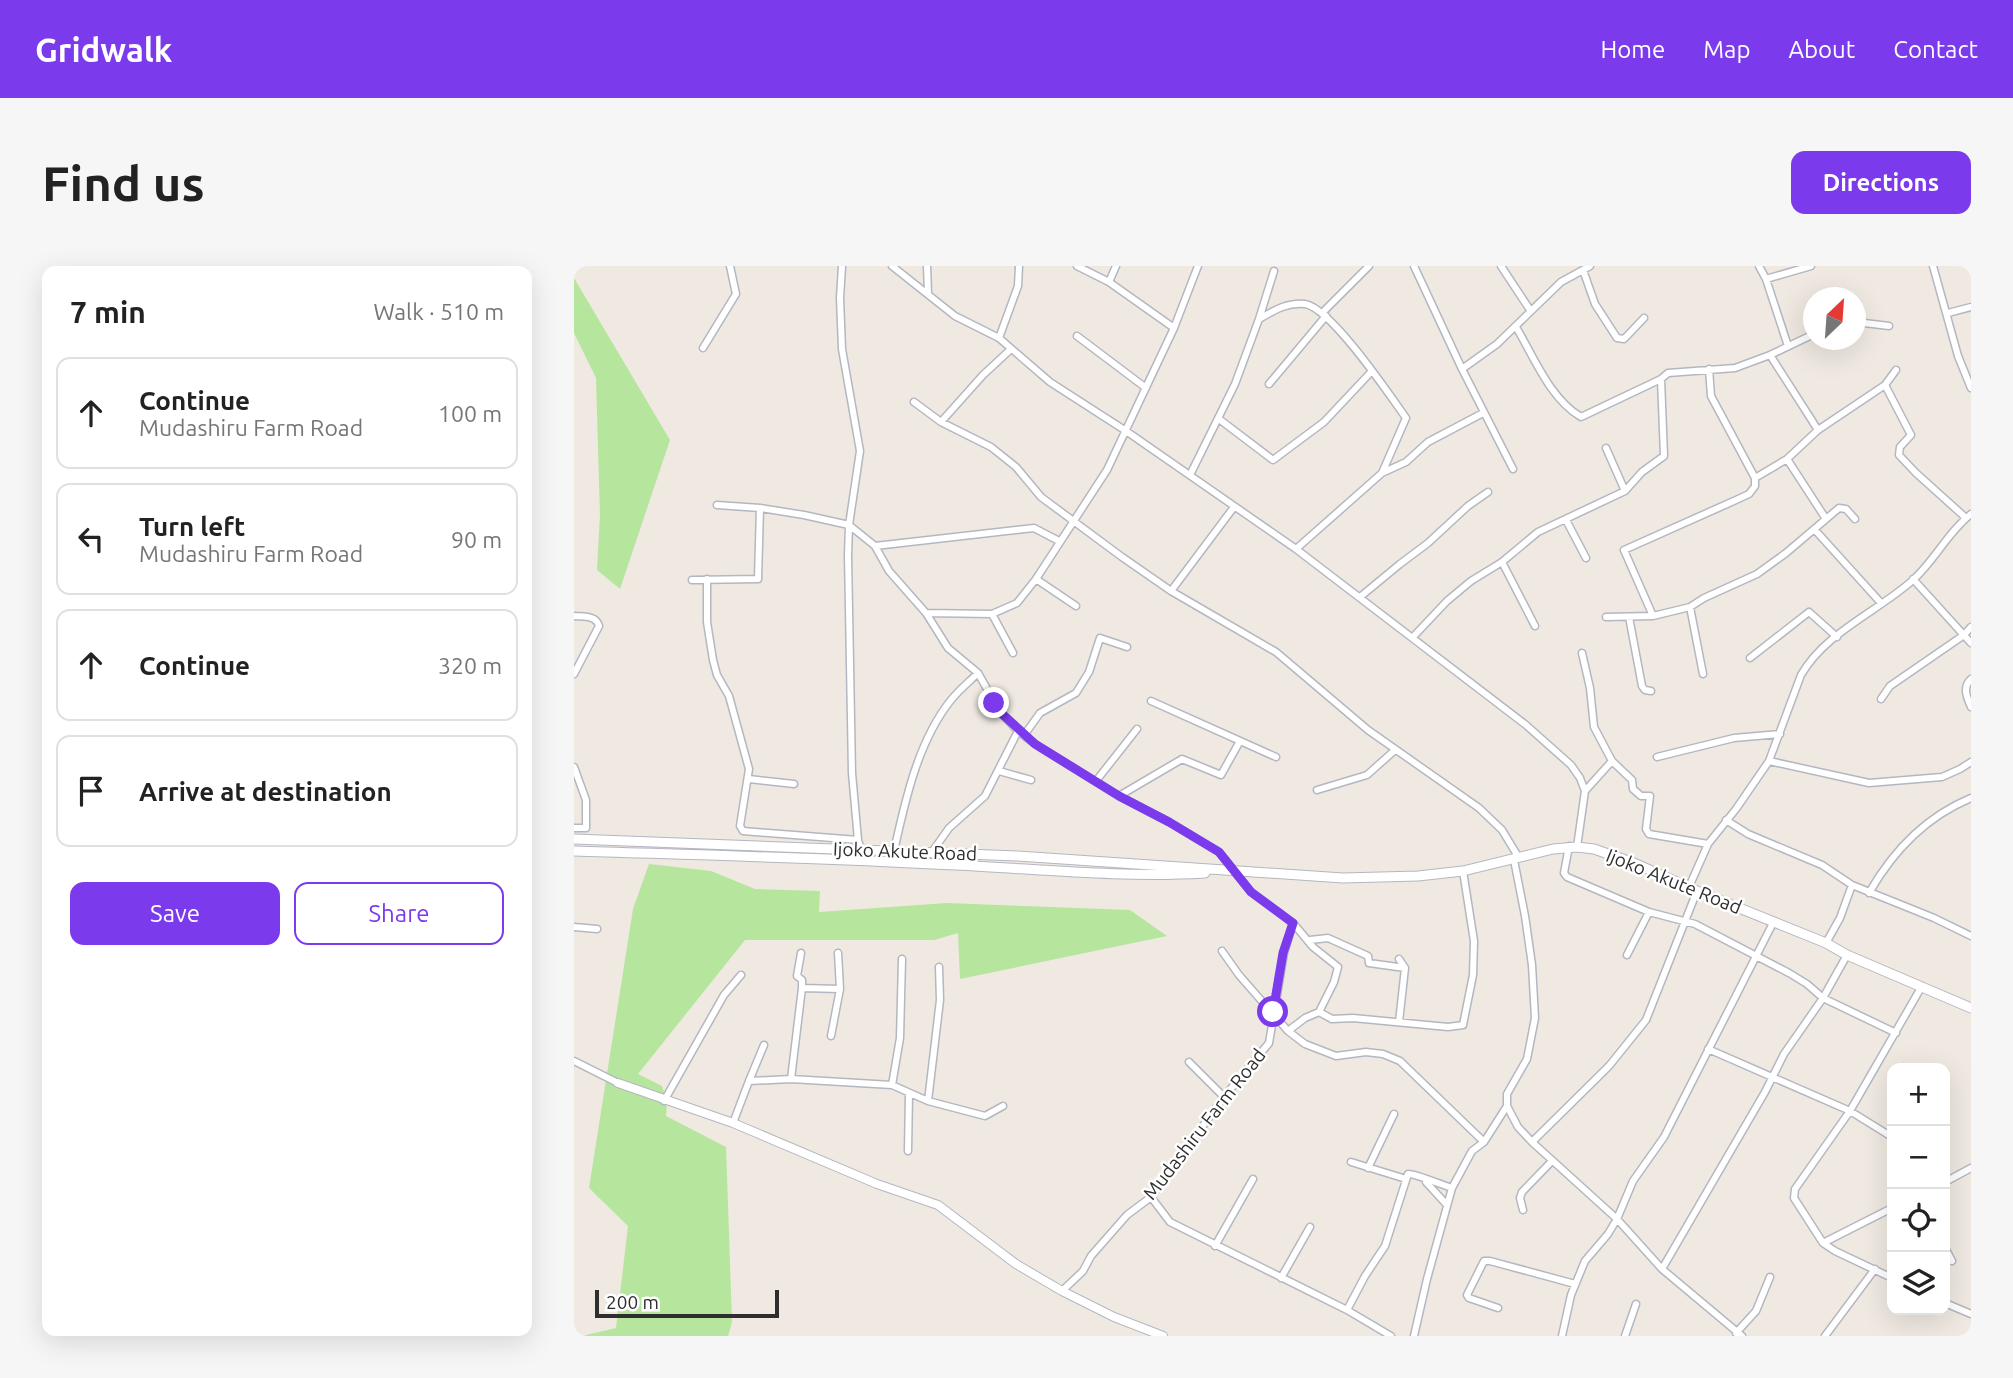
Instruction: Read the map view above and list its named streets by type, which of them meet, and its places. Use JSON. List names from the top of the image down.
{
  "streets": {
    "main road": ["Ijoko Akute Road"],
    "street": ["Mudashiru Farm Road"]
  },
  "scale_bar": "200 m",
  "north": "top right",
  "page": {
    "header": "Gridwalk",
    "nav": [
      "Home",
      "Map",
      "About",
      "Contact"
    ],
    "buttons": [
      "Directions",
      ["Save", "Share"]
    ],
    "title": "Find us",
    "heading": ["7 min", "Walk · 510 m"],
    "list": [
      ["Continue", "Mudashiru Farm Road", "100 m"],
      ["Turn left", "Mudashiru Farm Road", "90 m"],
      ["Continue", "320 m"],
      "Arrive at destination"
    ],
    "map_buttons": ["+", "−"],
    "scale": "200 m"
  }
}
